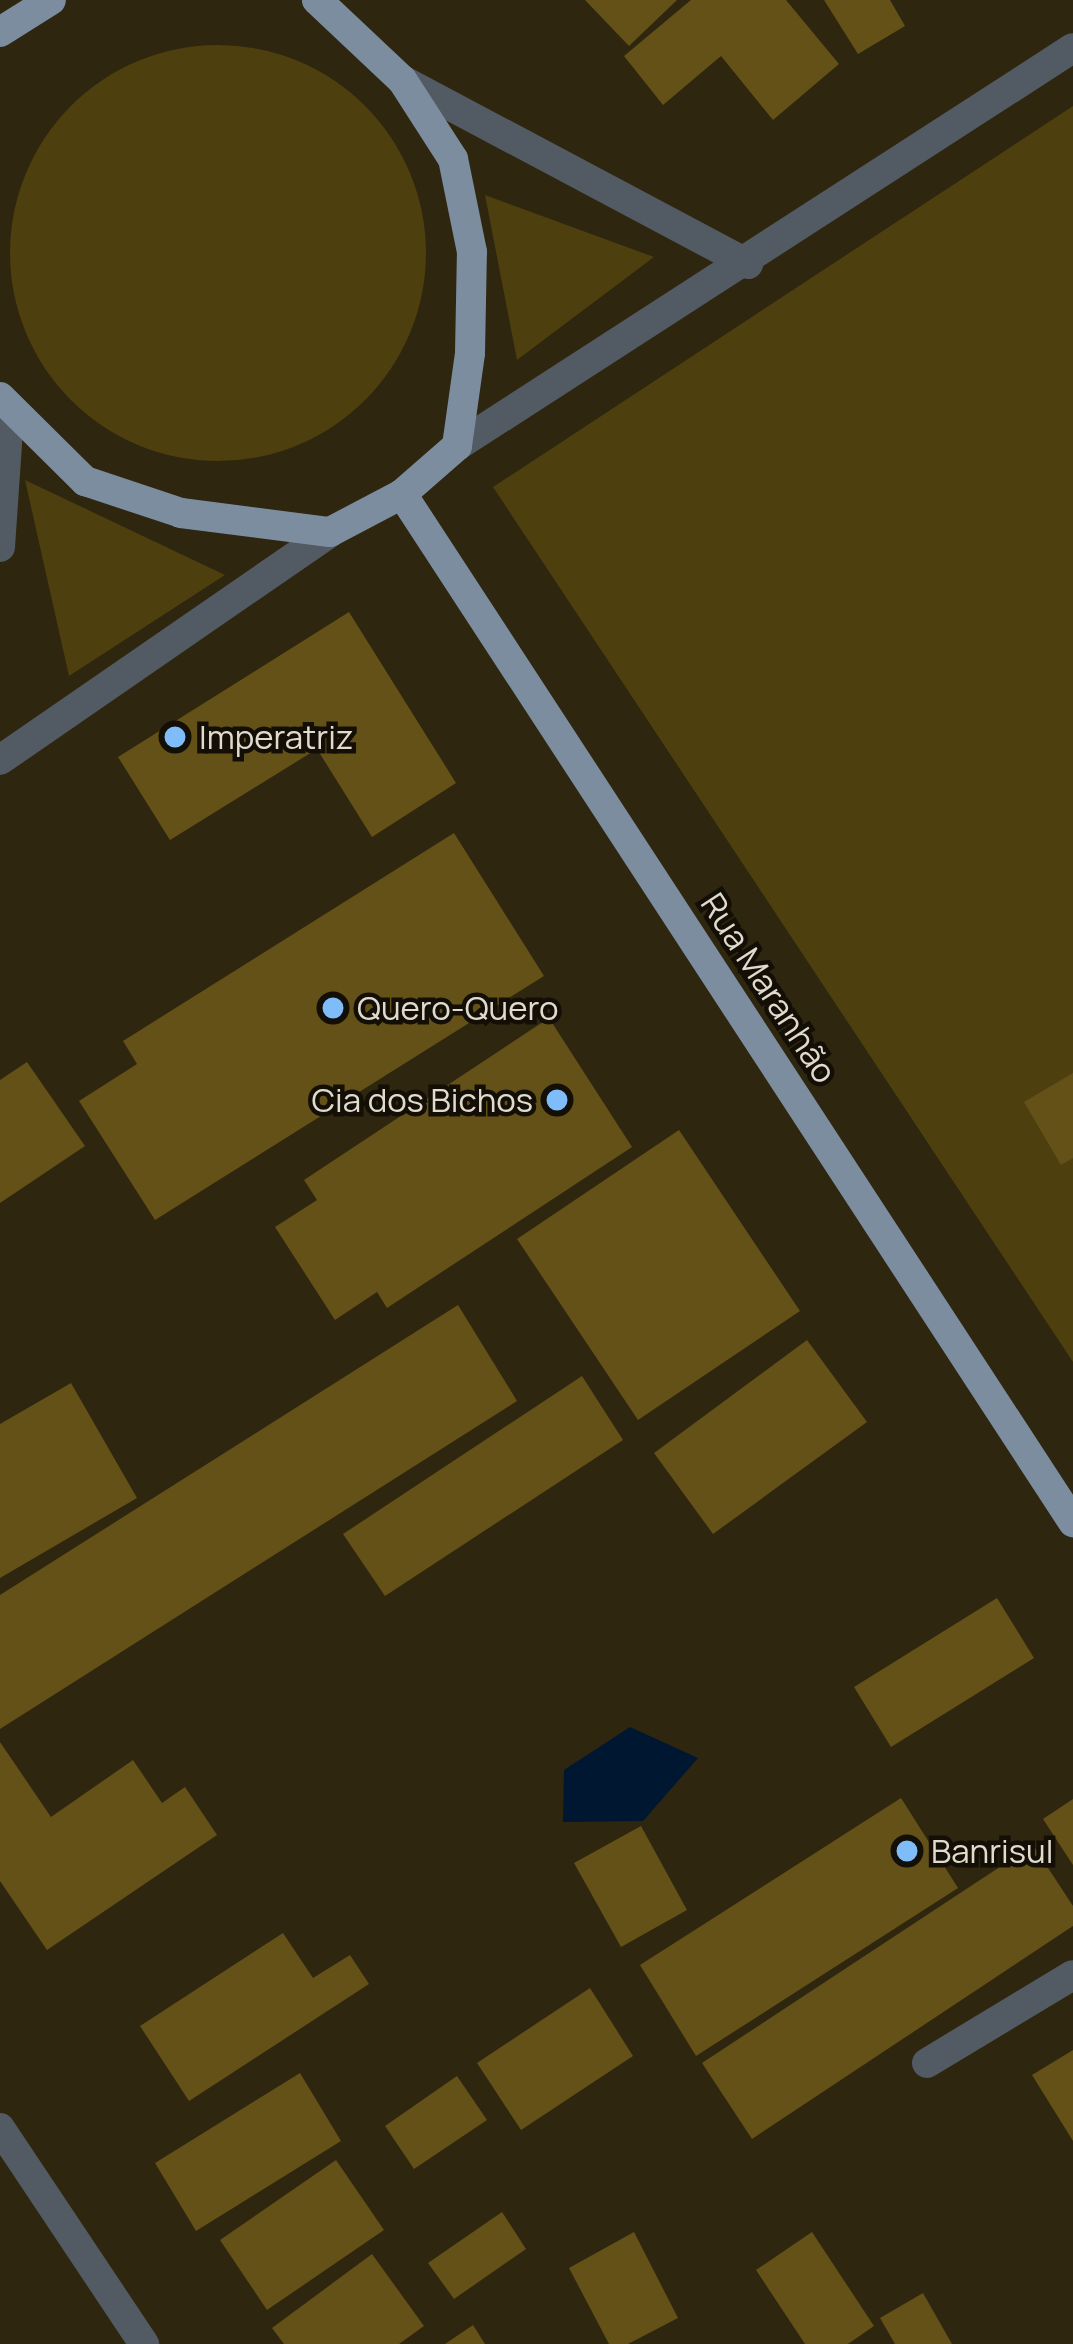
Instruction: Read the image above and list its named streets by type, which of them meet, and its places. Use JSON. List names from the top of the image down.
{
  "streets": {
    "main road": ["Rua Maranhão"]
  },
  "places": [
    "Imperatriz",
    "Quero-Quero",
    "Cia dos Bichos",
    "Banrisul"
  ]
}
